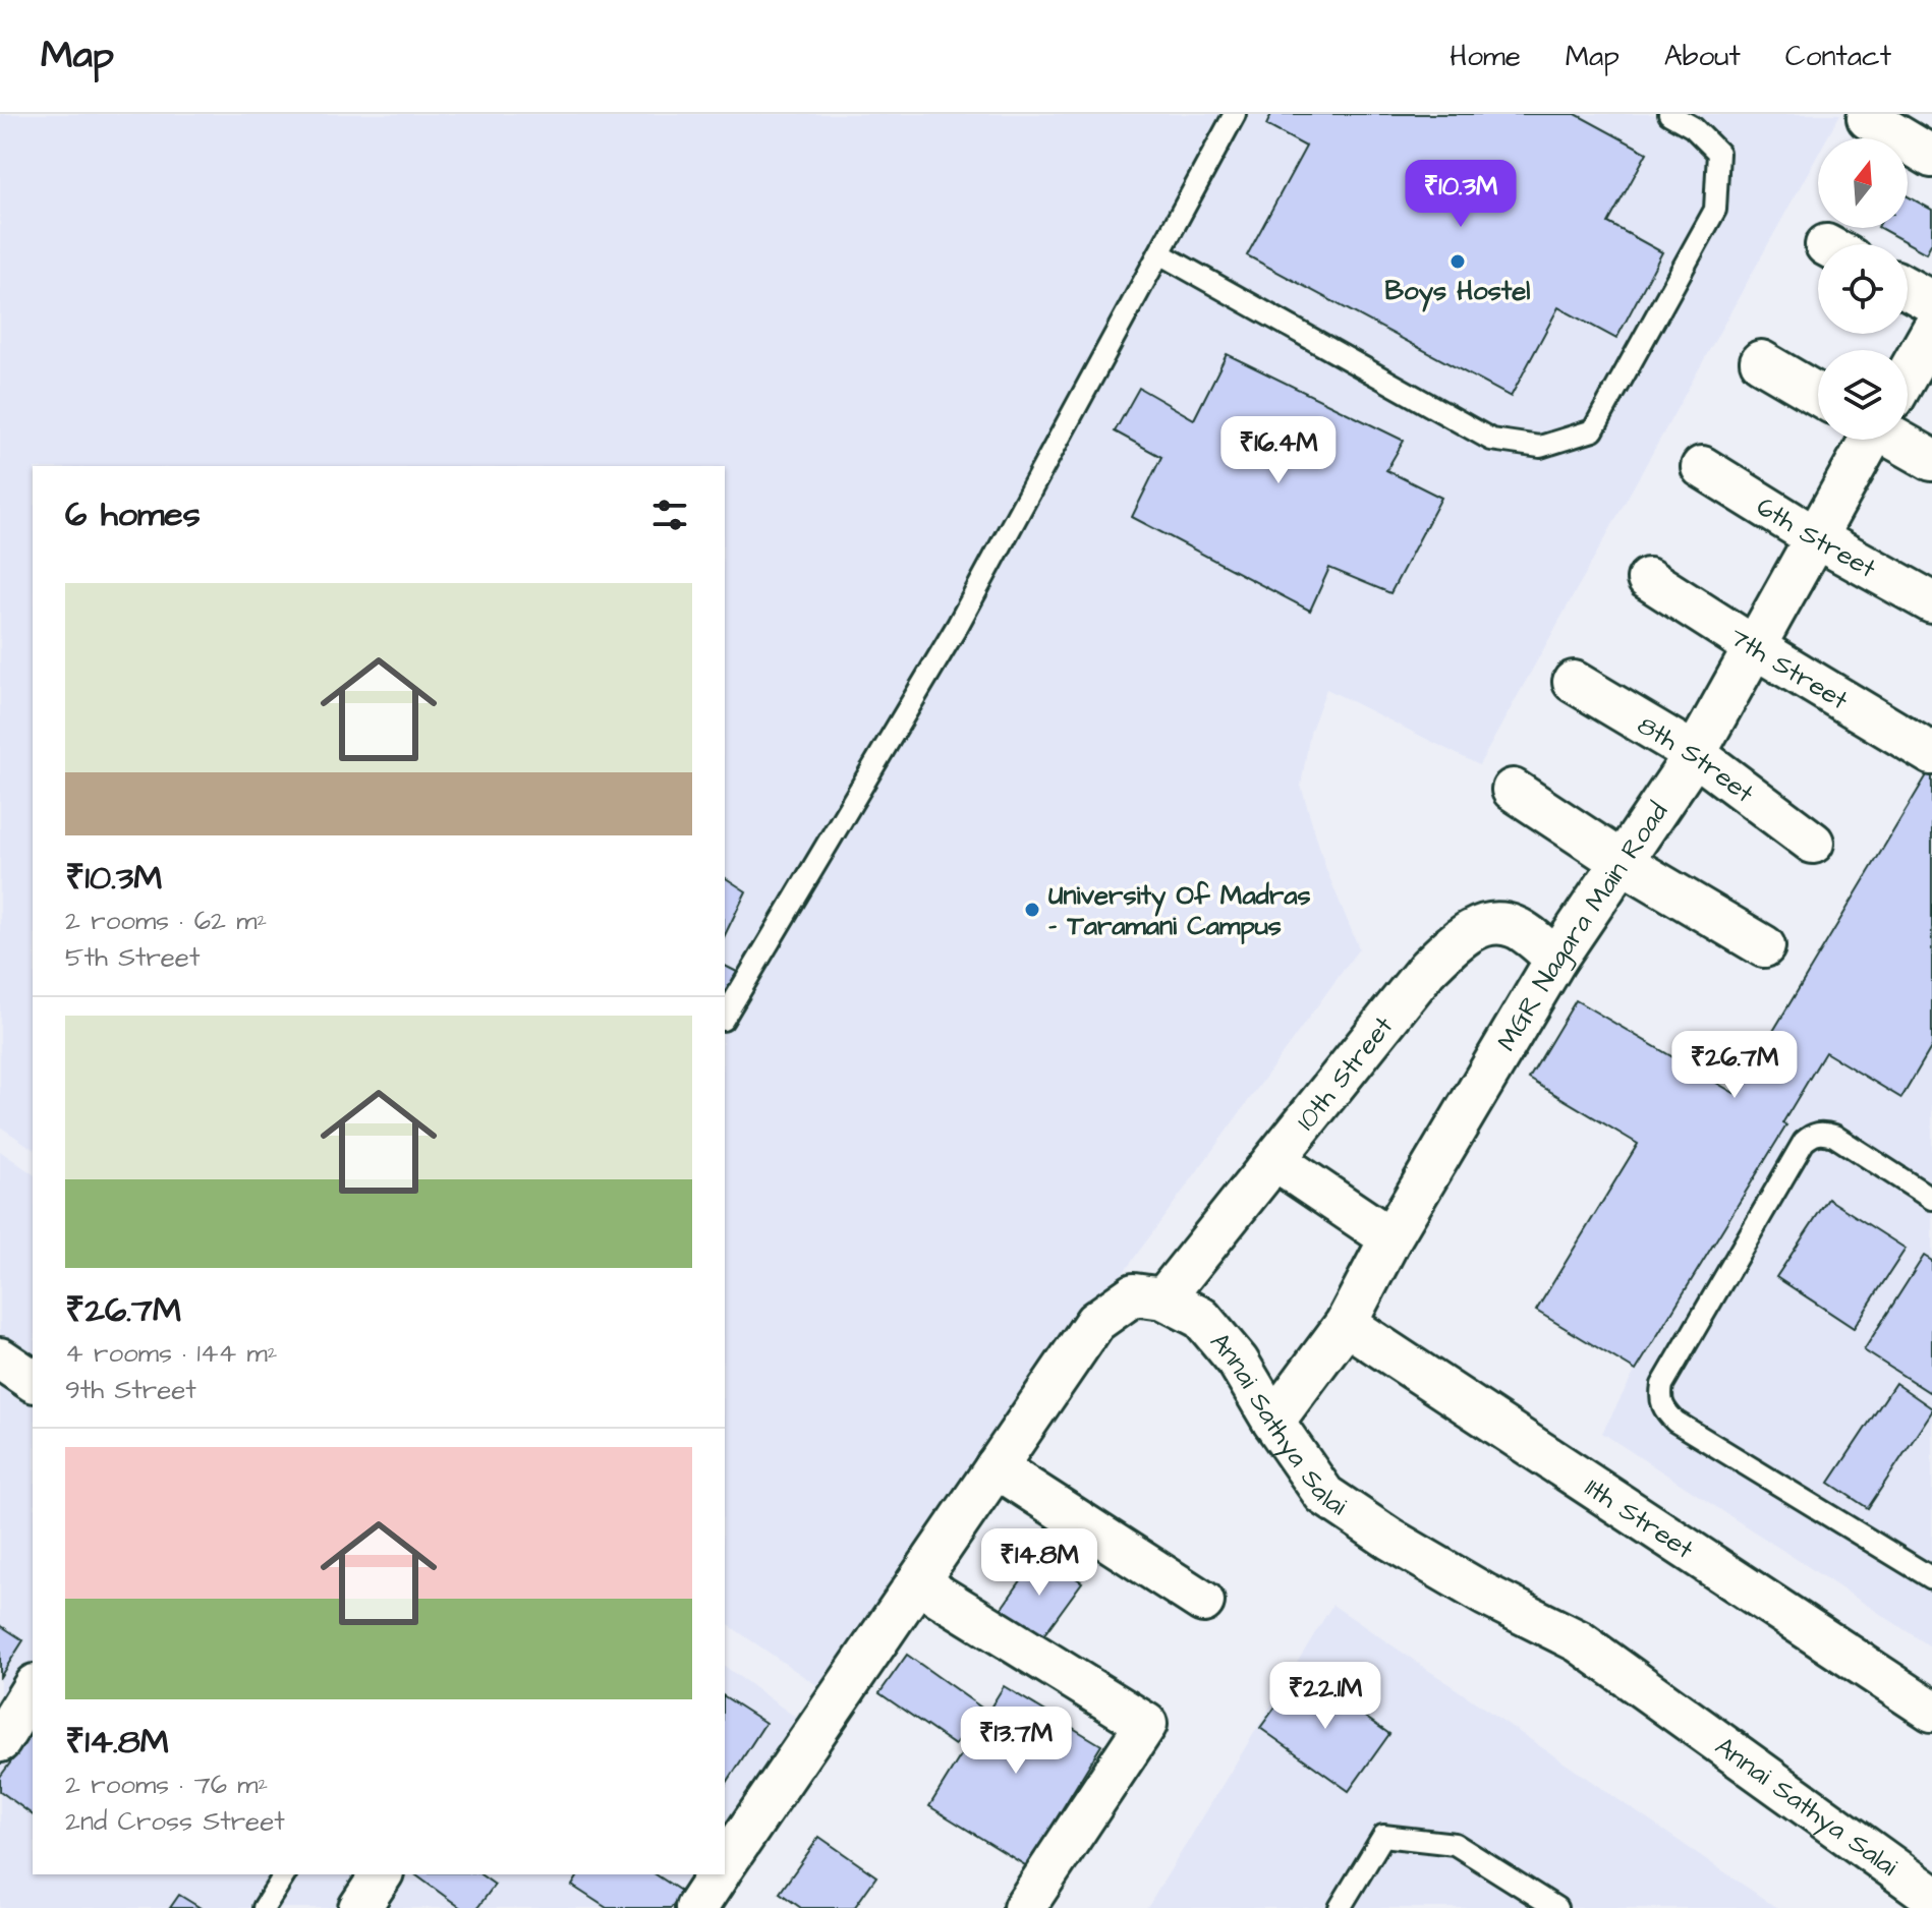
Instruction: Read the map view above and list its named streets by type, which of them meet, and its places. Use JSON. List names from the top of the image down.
{
  "streets": {
    "street": [
      "6th Street",
      "7th Street",
      "8th Street",
      "MGR Nagara Main Road",
      "10th Street",
      "Annai Sathya Salai",
      "11th Street"
    ]
  },
  "crossings": [
    ["6th Street", "MGR Nagara Main Road"],
    ["7th Street", "MGR Nagara Main Road"],
    ["8th Street", "MGR Nagara Main Road"],
    ["MGR Nagara Main Road", "10th Street"],
    ["MGR Nagara Main Road", "Annai Sathya Salai"],
    ["MGR Nagara Main Road", "11th Street"],
    ["10th Street", "Annai Sathya Salai"]
  ],
  "places": ["Boys Hostel", "University Of Madras - Taramani Campus"],
  "north": "top",
  "page": {
    "header": "Map",
    "nav": [
      "Home",
      "Map",
      "About",
      "Contact"
    ],
    "price": [
      "₹10.3M",
      "₹16.4M",
      "₹26.7M",
      "₹14.8M",
      "₹22.1M",
      "₹13.7M"
    ],
    "heading": "6 homes",
    "list": [
      {
        "name": "₹10.3M",
        "note": "2 rooms · 62 m² · 5th Street"
      },
      {
        "name": "₹26.7M",
        "note": "4 rooms · 144 m² · 9th Street"
      },
      {
        "name": "₹14.8M",
        "note": "2 rooms · 76 m² · 2nd Cross Street"
      }
    ]
  }
}
